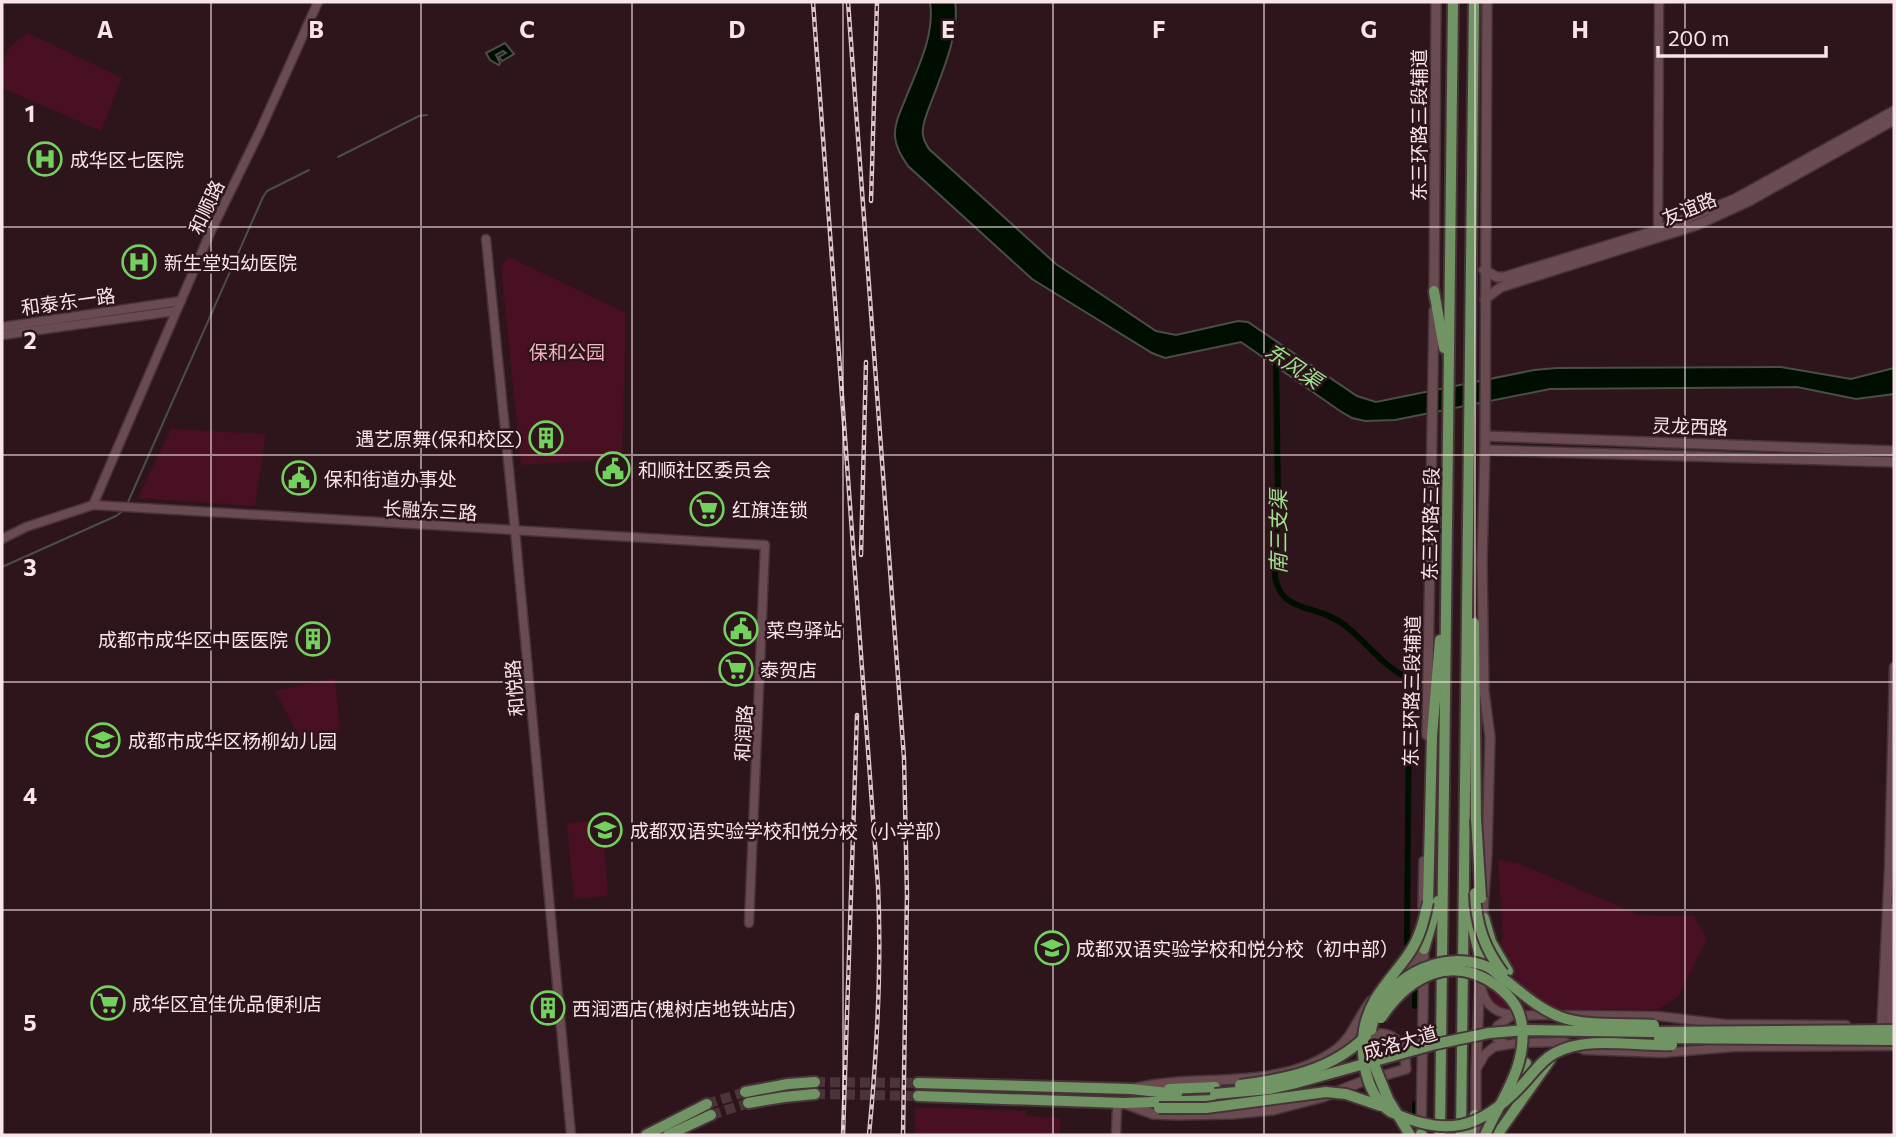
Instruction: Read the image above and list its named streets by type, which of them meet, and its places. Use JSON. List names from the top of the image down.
{
  "streets": {
    "highway": ["东三环路三段", "成洛大道"],
    "main road": ["东三环路三段辅道", "友谊路", "灵龙西路"],
    "street": [
      "和顺路",
      "和泰东一路",
      "长融东三路",
      "和悦路",
      "和润路"
    ]
  },
  "crossings": [
    ["东三环路三段辅道", "东三环路三段"],
    ["和顺路", "和泰东一路"],
    ["和顺路", "长融东三路"],
    ["长融东三路", "和悦路"],
    ["长融东三路", "和润路"]
  ],
  "water": ["东风渠", "南三支渠"],
  "parks": ["保和公园"],
  "places": {
    "hospital": ["成华区七医院", "新生堂妇幼医院"],
    "building": ["遇艺原舞(保和校区)", "成都市成华区中医医院", "西润酒店(槐树店地铁站店)"],
    "public building": ["和顺社区委员会", "保和街道办事处", "菜鸟驿站"],
    "supermarket": ["红旗连锁", "泰贺店", "成华区宜佳优品便利店"],
    "school or university": ["成都市成华区杨柳幼儿园", "成都双语实验学校和悦分校（小学部）", "成都双语实验学校和悦分校（初中部）"]
  },
  "scale_bar": "200 m",
  "grid": {
    "columns": [
      "A",
      "B",
      "C",
      "D",
      "E",
      "F",
      "G",
      "H"
    ],
    "rows": [
      "1",
      "2",
      "3",
      "4",
      "5"
    ]
  }
}
